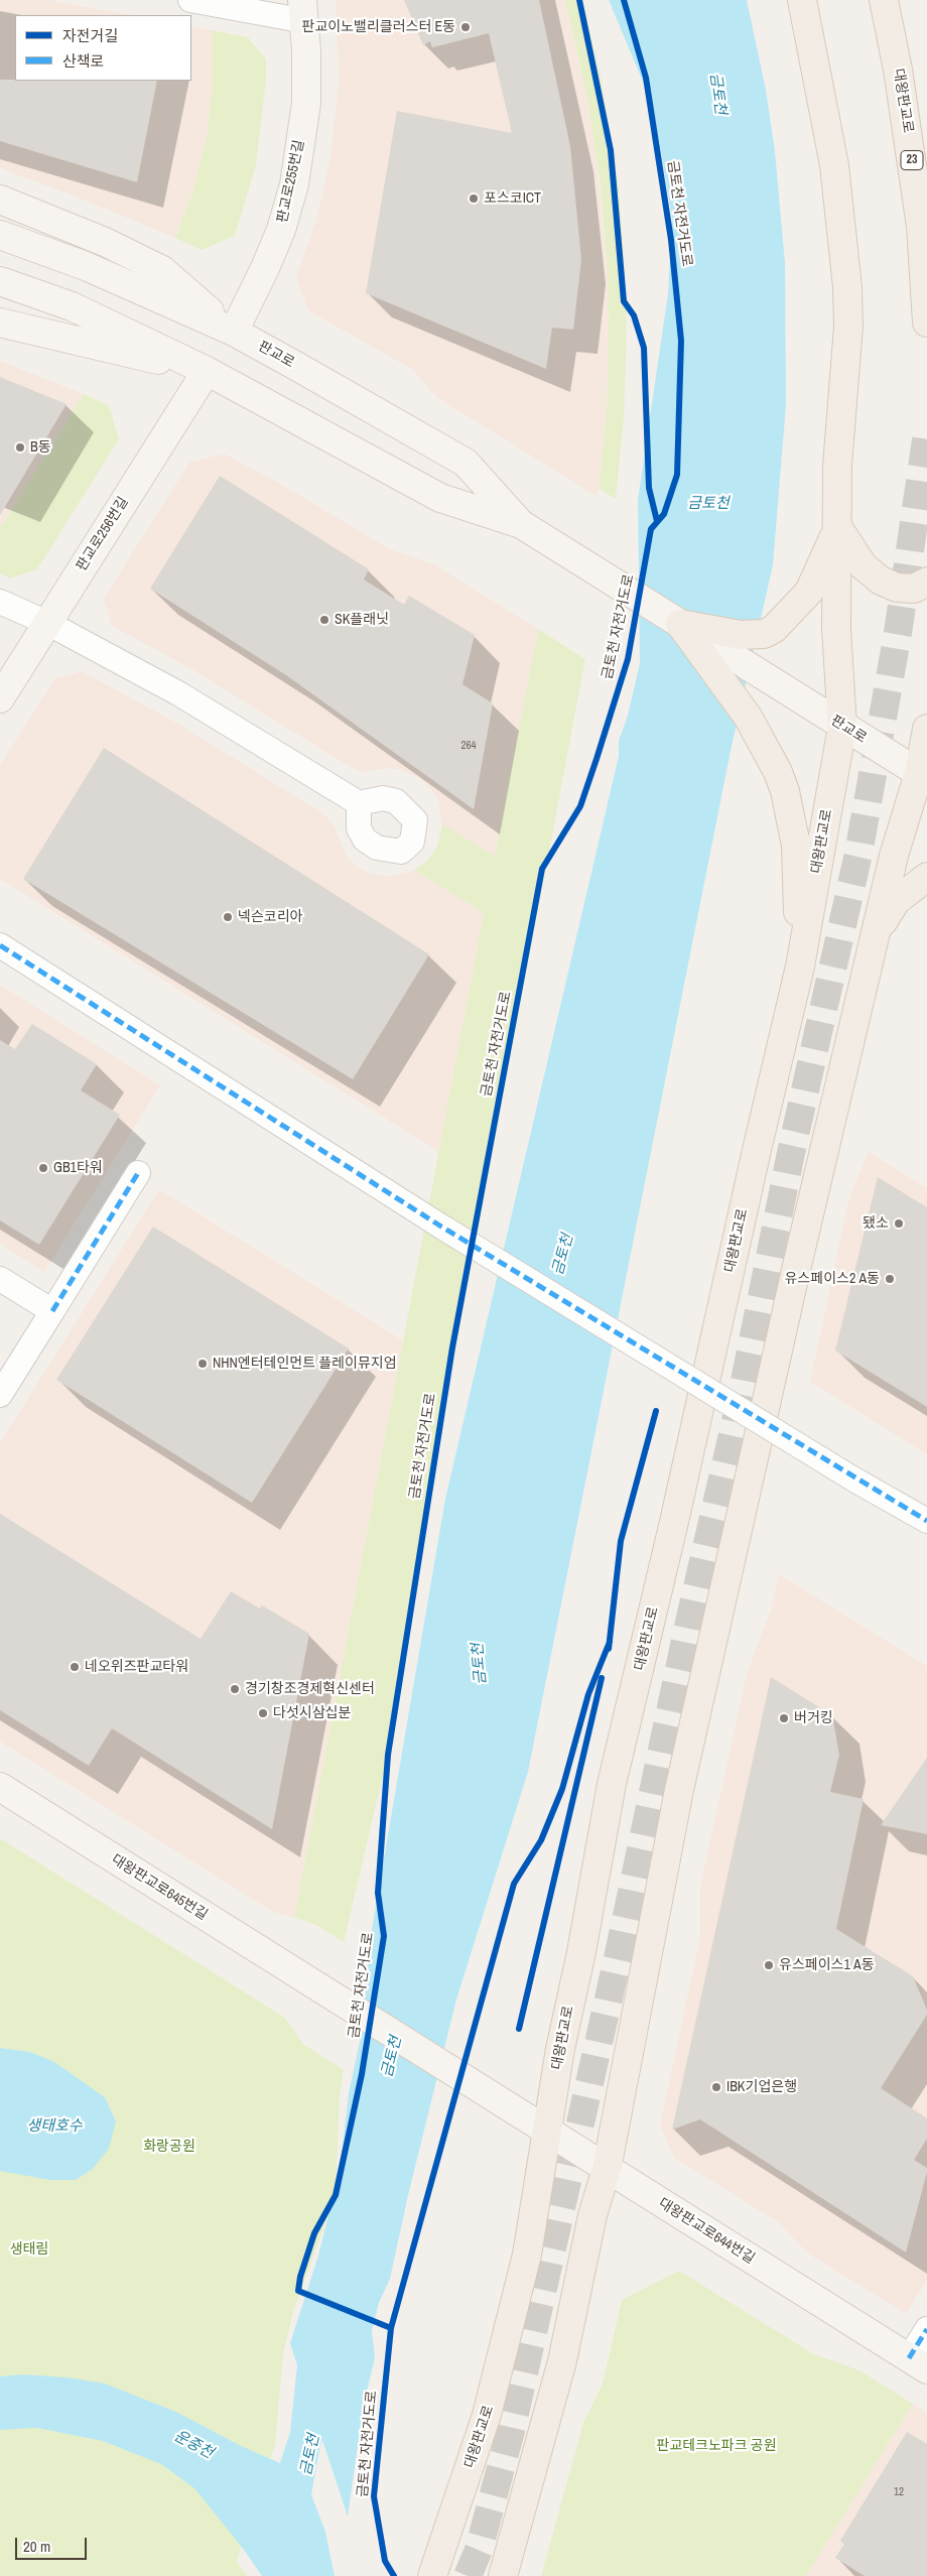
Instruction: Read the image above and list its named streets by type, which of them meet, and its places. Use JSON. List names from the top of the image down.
{
  "streets": {
    "main road": [
      "대왕판교로",
      "23",
      "판교로255번길",
      "판교로",
      "판교로256번길",
      "대왕판교로645번길",
      "대왕판교로644번길"
    ],
    "cycle path": ["금토천 자전거도로"]
  },
  "crossings": [
    ["대왕판교로", "판교로"],
    ["대왕판교로", "대왕판교로644번길"],
    ["판교로255번길", "판교로"],
    ["판교로", "판교로256번길"],
    ["대왕판교로645번길", "대왕판교로644번길"]
  ],
  "water": ["금토천", "생태호수", "운중천"],
  "parks": ["화랑공원", "생태림", "판교테크노파크 공원"],
  "places": [
    "판교이노밸리클러스터 E동",
    "포스코ICT",
    "B동",
    "SK플래닛",
    "넥슨코리아",
    "GB1타워",
    "됐소",
    "유스페이스2 A동",
    "NHN엔터테인먼트 플레이뮤지엄",
    "네오위즈판교타워",
    "경기창조경제혁신센터",
    "다섯시삼십분",
    "버거킹",
    "유스페이스1 A동",
    "IBK기업은행"
  ],
  "house_numbers": ["264", "12"],
  "legend": ["자전거길", "산책로"],
  "scale_bar": "20 m"
}
